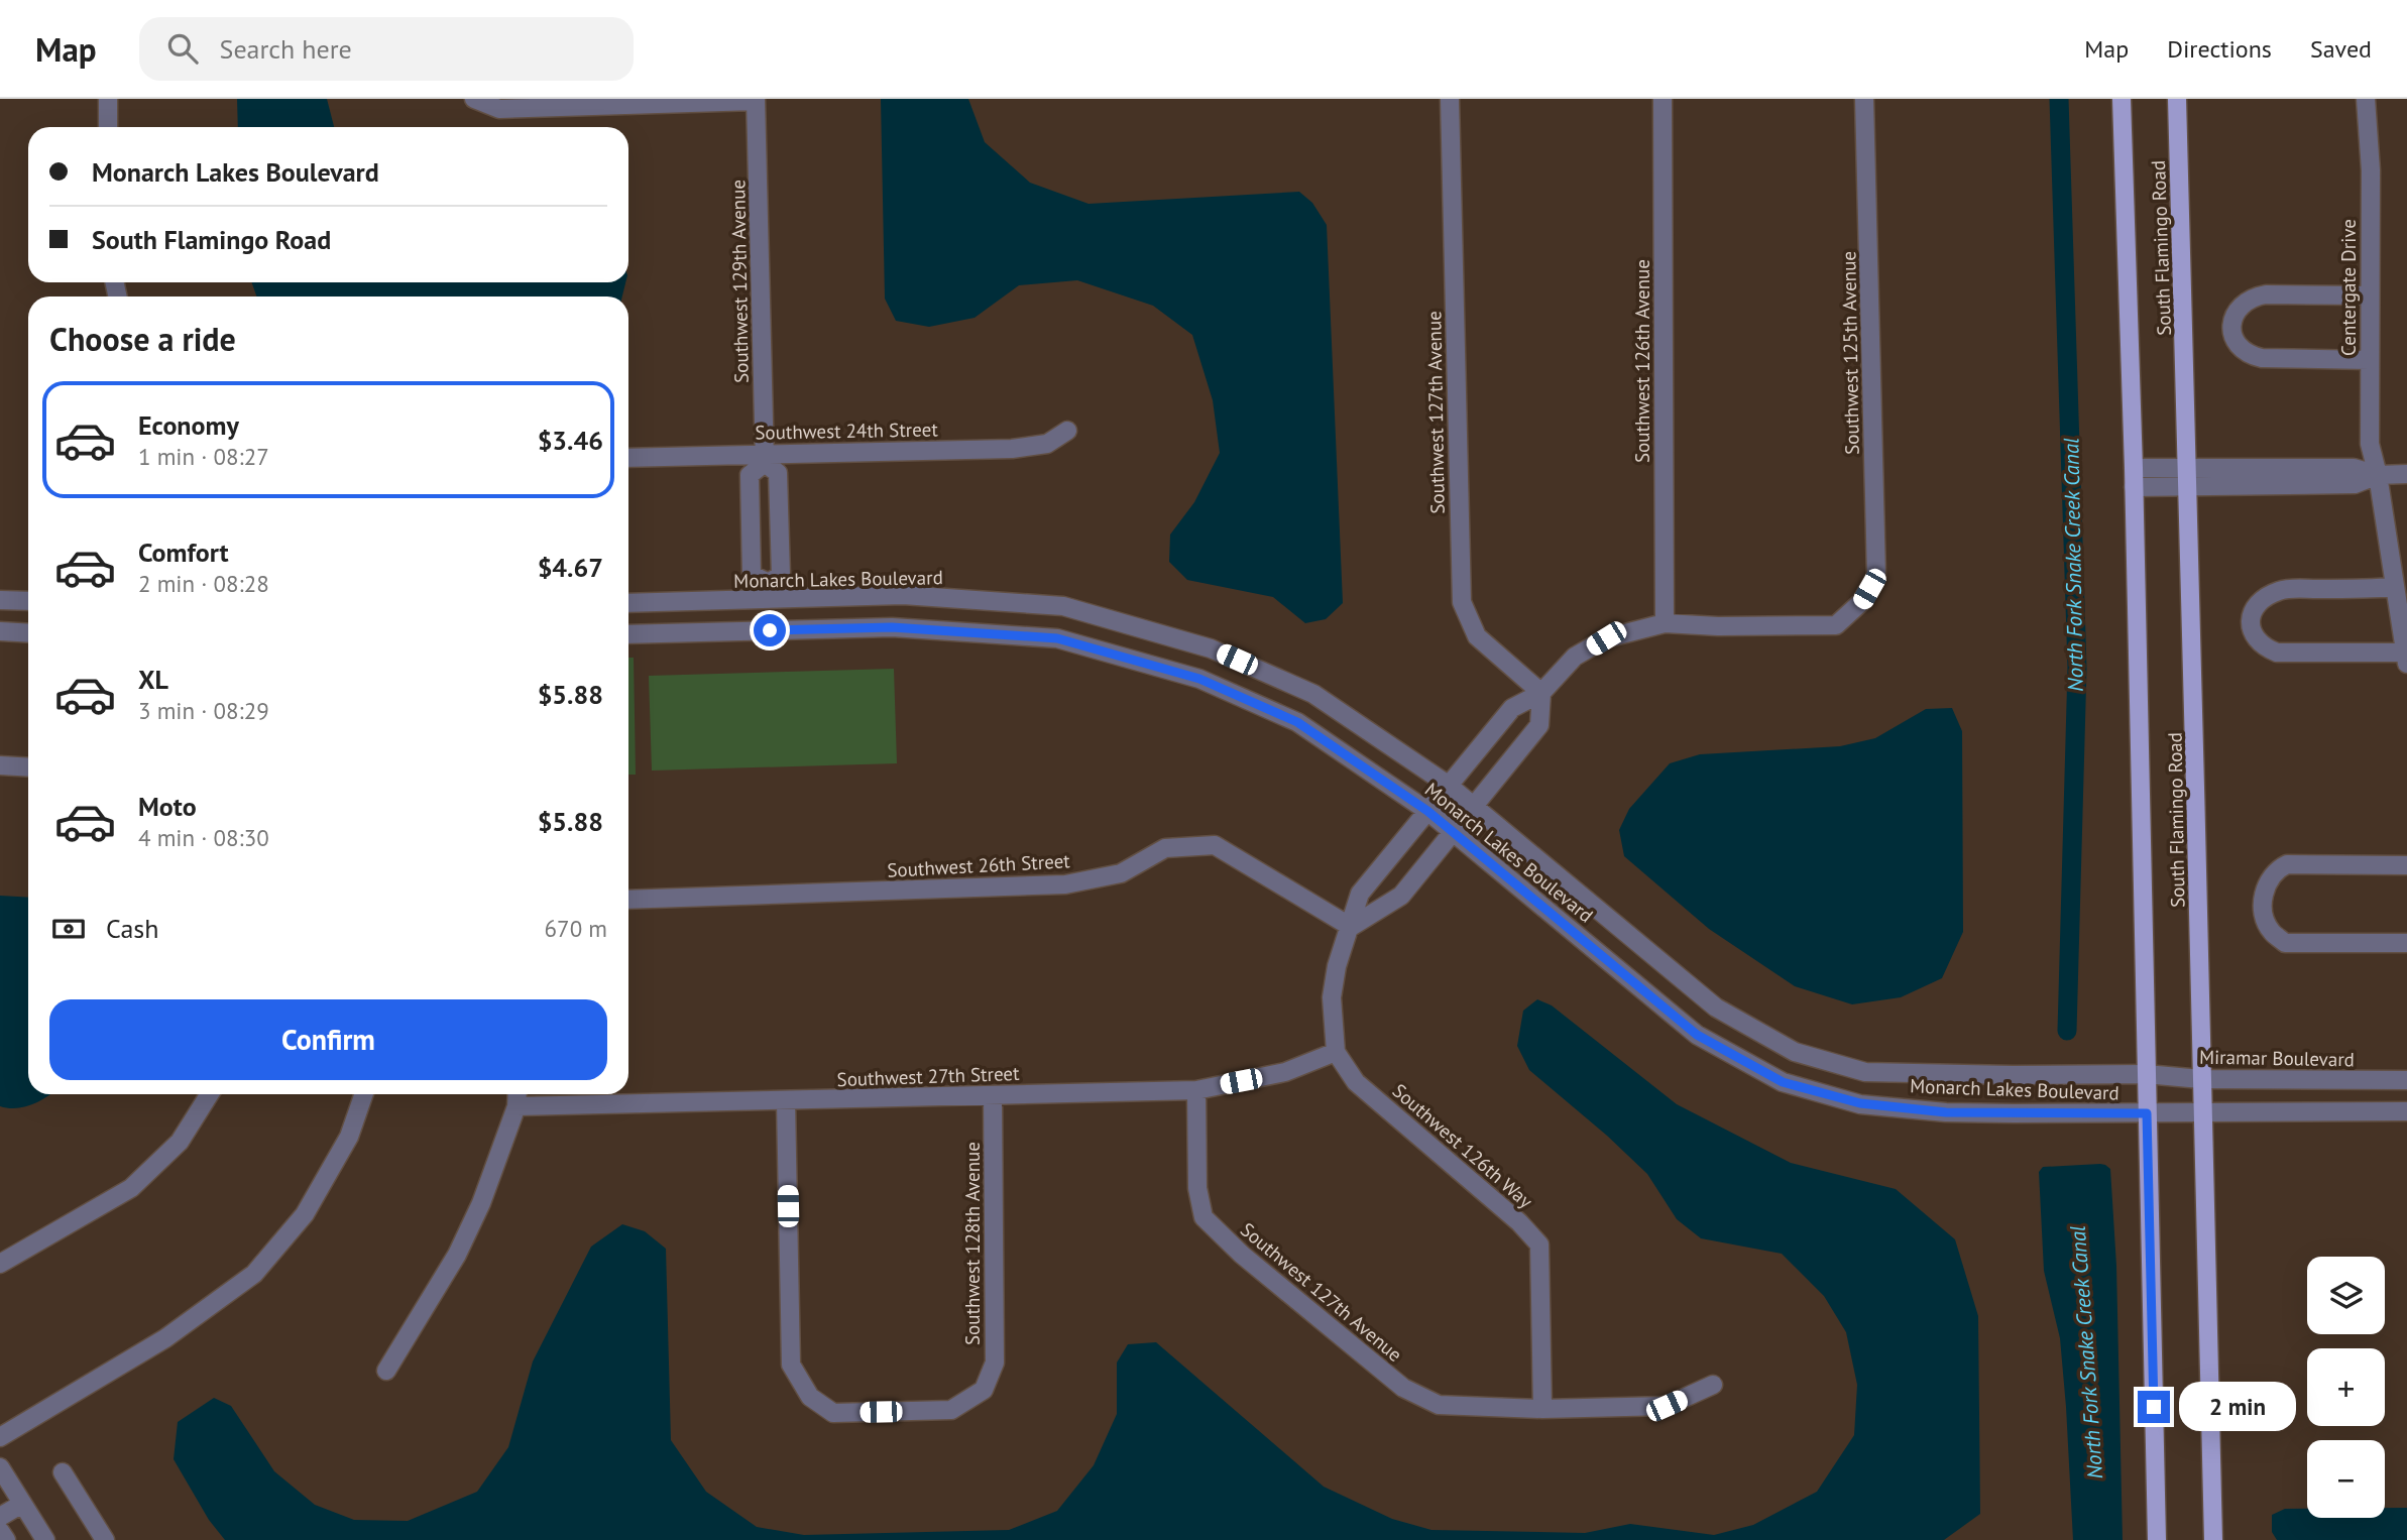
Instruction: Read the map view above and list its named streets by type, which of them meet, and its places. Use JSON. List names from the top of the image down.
{
  "streets": {
    "main road": ["South Flamingo Road"],
    "street": [
      "Southwest 129th Avenue",
      "Centergate Drive",
      "Southwest 125th Avenue",
      "Southwest 126th Avenue",
      "Southwest 127th Avenue",
      "Southwest 24th Street",
      "Monarch Lakes Boulevard",
      "Southwest 26th Street",
      "Miramar Boulevard",
      "Southwest 27th Street",
      "Southwest 126th Way",
      "Southwest 128th Avenue"
    ]
  },
  "crossings": [
    ["South Flamingo Road", "Monarch Lakes Boulevard"],
    ["South Flamingo Road", "Miramar Boulevard"],
    ["Southwest 129th Avenue", "Southwest 24th Street"],
    ["Southwest 129th Avenue", "Monarch Lakes Boulevard"],
    ["Southwest 125th Avenue", "Southwest 126th Avenue"],
    ["Southwest 127th Avenue", "Southwest 27th Street"],
    ["Southwest 127th Avenue", "Southwest 126th Way"],
    ["Monarch Lakes Boulevard", "Miramar Boulevard"],
    ["Monarch Lakes Boulevard", "Southwest 126th Way"],
    ["Southwest 26th Street", "Southwest 126th Way"],
    ["Southwest 27th Street", "Southwest 126th Way"],
    ["Southwest 27th Street", "Southwest 128th Avenue"]
  ],
  "water": ["North Fork Snake Creek Canal"],
  "page": {
    "header": "Map",
    "search": "Search here",
    "nav": ["Map", "Directions", "Saved"],
    "banner": ["Monarch Lakes Boulevard", "South Flamingo Road"],
    "heading": "Choose a ride",
    "list": [
      {
        "name": "Economy",
        "note": "1 min · 08:27",
        "value": "$3.46"
      },
      {
        "name": "Comfort",
        "note": "2 min · 08:28",
        "value": "$4.67"
      },
      {
        "name": "XL",
        "note": "3 min · 08:29",
        "value": "$5.88"
      },
      {
        "name": "Moto",
        "note": "4 min · 08:30",
        "value": "$5.88"
      }
    ],
    "pay": ["Cash", "670 m"],
    "buttons": "Confirm",
    "map_buttons": ["+", "−"],
    "bubble": "2 min"
  }
}
